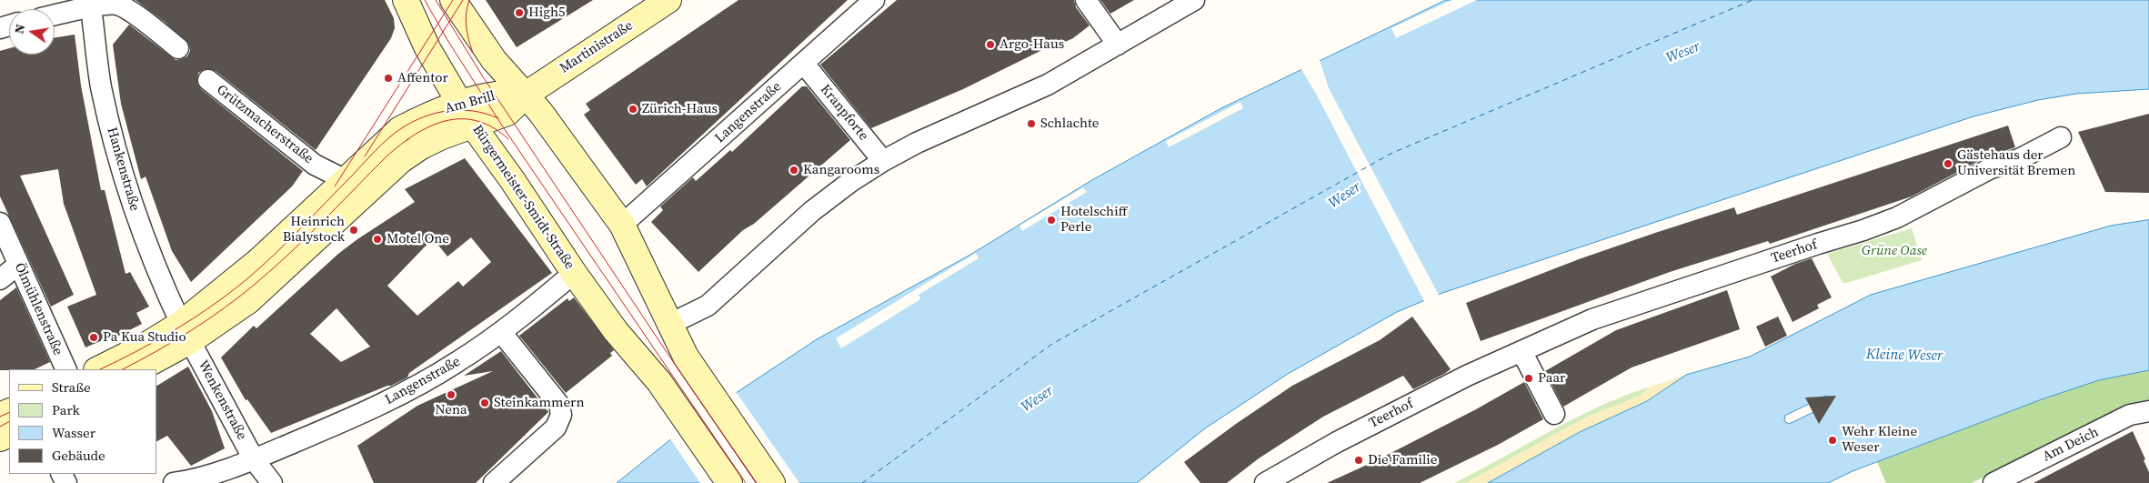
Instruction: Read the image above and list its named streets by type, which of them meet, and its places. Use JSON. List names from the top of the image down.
{
  "streets": {
    "main road": ["Martinistraße", "Am Brill", "Bürgermeister-Smidt-Straße"],
    "street": [
      "Langenstraße",
      "Kranpforte",
      "Grützmacherstraße",
      "Hankenstraße",
      "Teerhof",
      "Ölmühlenstraße",
      "Wenkenstraße",
      "Am Deich"
    ]
  },
  "crossings": [
    ["Martinistraße", "Am Brill"],
    ["Am Brill", "Grützmacherstraße"],
    ["Am Brill", "Hankenstraße"],
    ["Am Brill", "Bürgermeister-Smidt-Straße"],
    ["Am Brill", "Wenkenstraße"],
    ["Langenstraße", "Kranpforte"],
    ["Langenstraße", "Bürgermeister-Smidt-Straße"],
    ["Langenstraße", "Wenkenstraße"],
    ["Hankenstraße", "Wenkenstraße"]
  ],
  "water": ["Weser", "Kleine Weser"],
  "parks": ["Grüne Oase"],
  "places": [
    "High5",
    "Argo-Haus",
    "Affentor",
    "Zürich-Haus",
    "Schlachte",
    "Gästehaus der Universität Bremen",
    "Kangarooms",
    "Hotelschiff Perle",
    "Heinrich Bialystock",
    "Motel One",
    "Pa Kua Studio",
    "Paar",
    "Nena",
    "Steinkammern",
    "Wehr Kleine Weser",
    "Die Familie"
  ],
  "legend": [
    "Straße",
    "Park",
    "Wasser",
    "Gebäude"
  ],
  "north": "left"
}
